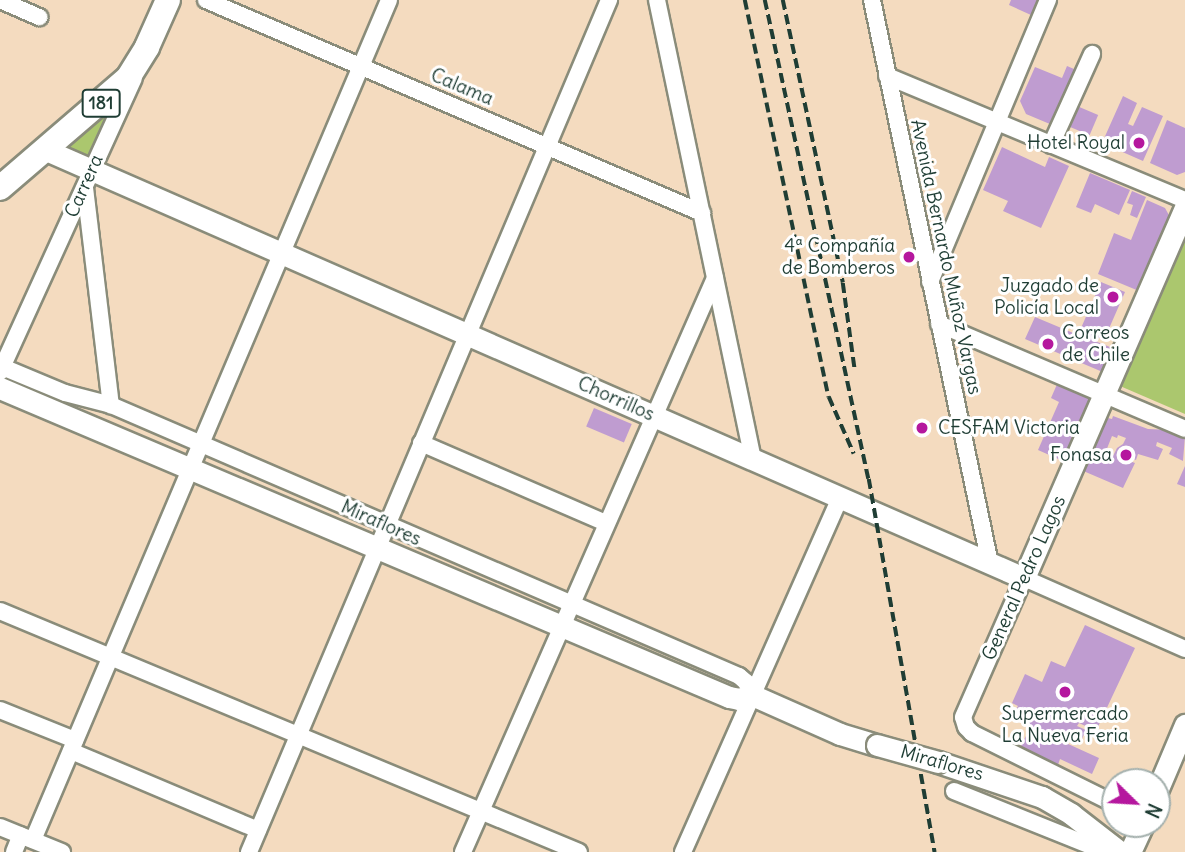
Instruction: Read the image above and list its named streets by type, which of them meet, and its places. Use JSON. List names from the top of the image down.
{
  "streets": {
    "highway": ["181", "Carrera"],
    "main road": ["Chorrillos", "Miraflores", "General Pedro Lagos"],
    "street": ["Calama", "Avenida Bernardo Muñoz Vargas"]
  },
  "crossings": [
    ["181", "Carrera"],
    ["181", "Chorrillos"],
    ["Carrera", "Chorrillos"],
    ["Carrera", "Miraflores"],
    ["Avenida Bernardo Muñoz Vargas", "Chorrillos"],
    ["Chorrillos", "General Pedro Lagos"]
  ],
  "places": [
    "Hotel Royal",
    "4ª Compañía de Bomberos",
    "Juzgado de Policía Local",
    "Correos de Chile",
    "CESFAM Victoria",
    "Fonasa",
    "Supermercado La Nueva Feria"
  ],
  "north": "bottom right"
}
